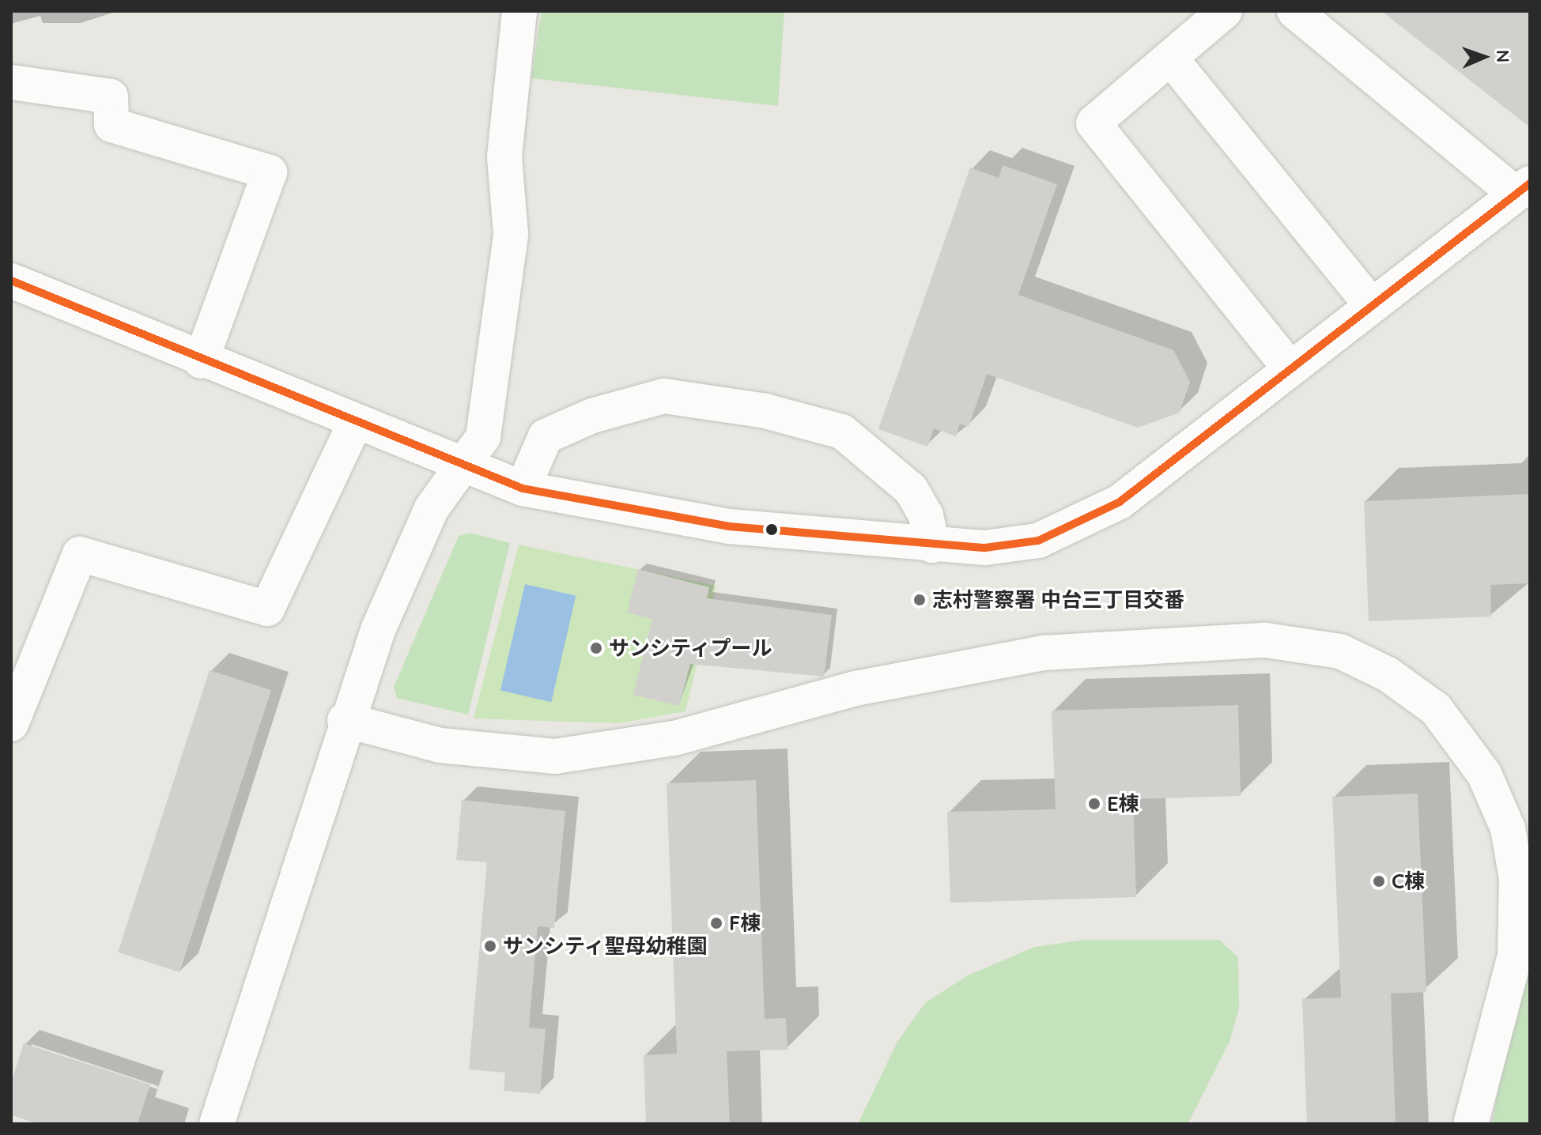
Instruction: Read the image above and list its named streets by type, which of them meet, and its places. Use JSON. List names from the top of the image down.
{
  "places": [
    "志村警察署 中台三丁目交番",
    "サンシティプール",
    "E棟",
    "C棟",
    "F棟",
    "サンシティ聖母幼稚園"
  ],
  "north": "right"
}
